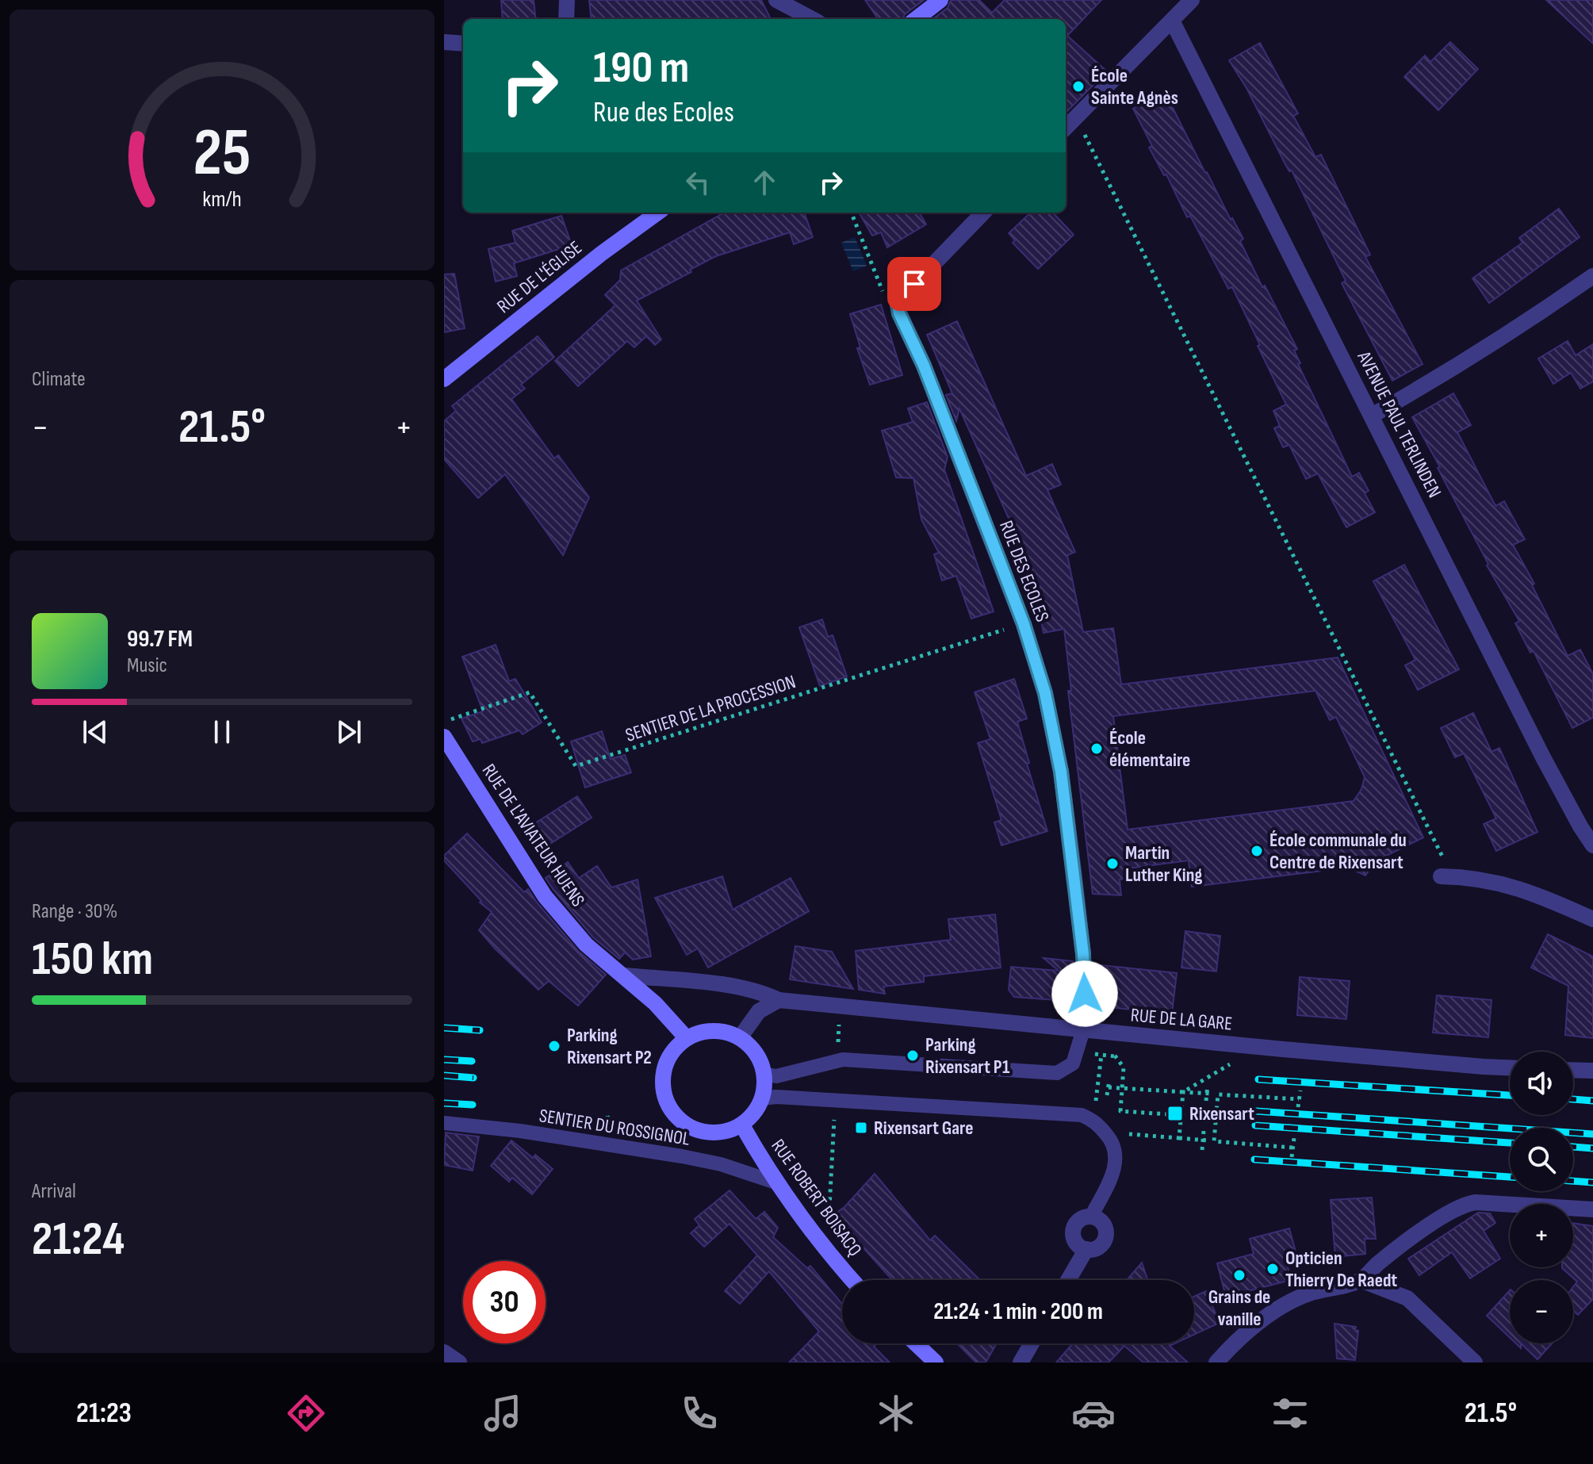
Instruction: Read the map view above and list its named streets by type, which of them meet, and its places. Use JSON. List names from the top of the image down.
{
  "streets": {
    "street": [
      "RUE DE L'ÉGLISE",
      "AVENUE PAUL TERLINDEN",
      "RUE DES ECOLES",
      "RUE DE L'AVIATEUR HUENS",
      "RUE DE LA GARE",
      "RUE ROBERT BOISACQ"
    ],
    "lane": ["SENTIER DU ROSSIGNOL"],
    "path": ["SENTIER DE LA PROCESSION"]
  },
  "crossings": [
    ["RUE DES ECOLES", "SENTIER DE LA PROCESSION"],
    ["RUE DES ECOLES", "RUE DE LA GARE"],
    ["RUE DE L'AVIATEUR HUENS", "RUE ROBERT BOISACQ"],
    ["SENTIER DU ROSSIGNOL", "RUE ROBERT BOISACQ"]
  ],
  "places": {
    "other": [
      "École Sainte Agnès",
      "École élémentaire",
      "École communale du Centre de Rixensart",
      "Martin Luther King",
      "Parking Rixensart P2",
      "Parking Rixensart P1",
      "Opticien Thierry De Raedt",
      "Grains de vanille"
    ],
    "transit": ["Rixensart", "Rixensart Gare"]
  },
  "page": {
    "turn": ["190 m", "Rue des Ecoles"],
    "tile": [
      "Climate",
      ["Range · 30%", "150 km"],
      ["Arrival", "21:24"]
    ],
    "heat": ["−", "21.5°", "+"],
    "song": ["99.7 FM", "Music"],
    "map_buttons": ["+", "−"],
    "limit": "30",
    "trip": "21:24 · 1 min · 200 m",
    "tabs": ["21:23", "21.5°"],
    "gauge": ["25", "km/h"]
  }
}
